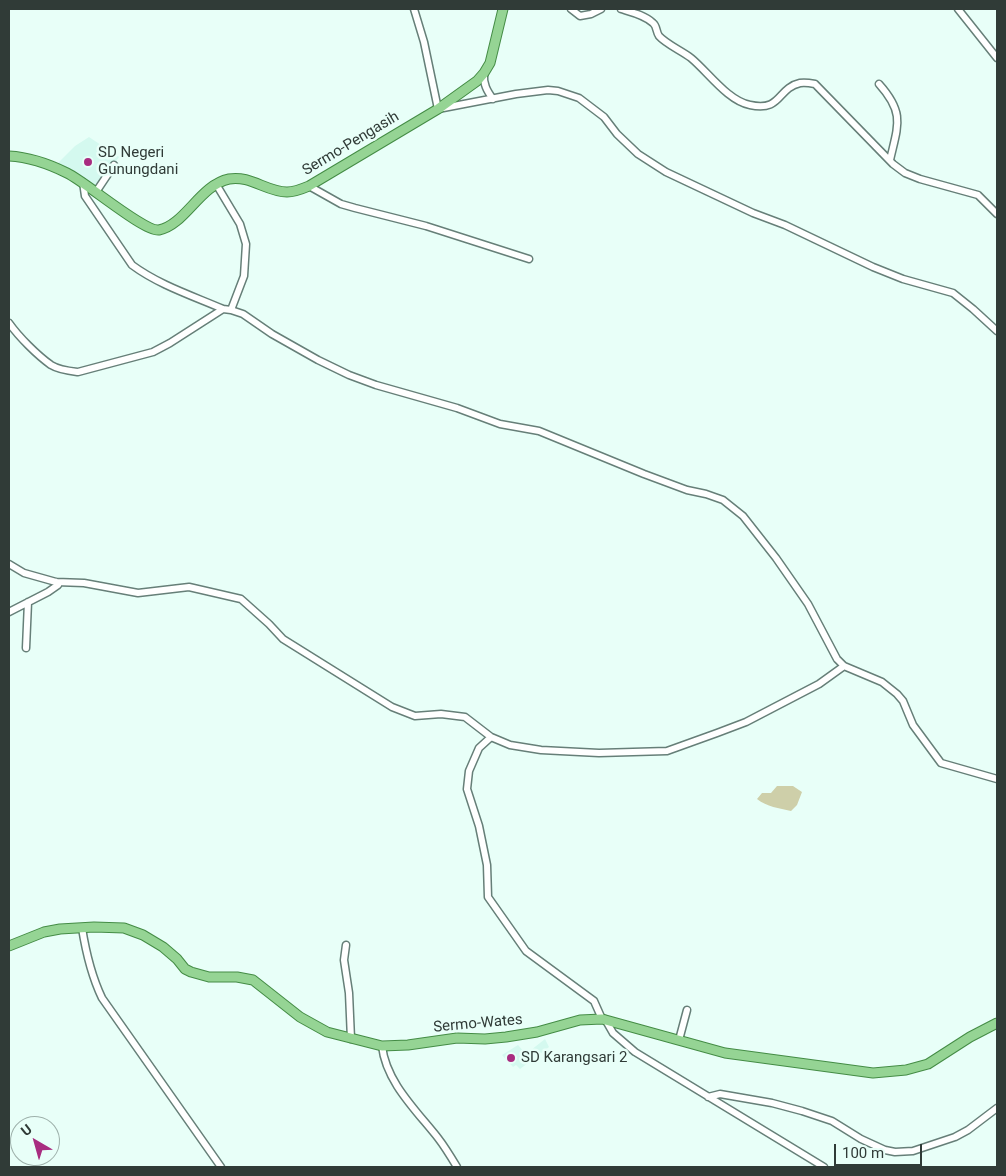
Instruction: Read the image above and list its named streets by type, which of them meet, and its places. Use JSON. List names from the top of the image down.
{
  "streets": {
    "main road": ["Sermo-Pengasih", "Sermo-Wates"]
  },
  "places": ["SD Negeri Gunungdani", "SD Karangsari 2"],
  "scale_bar": "100 m",
  "north": "top left"
}
